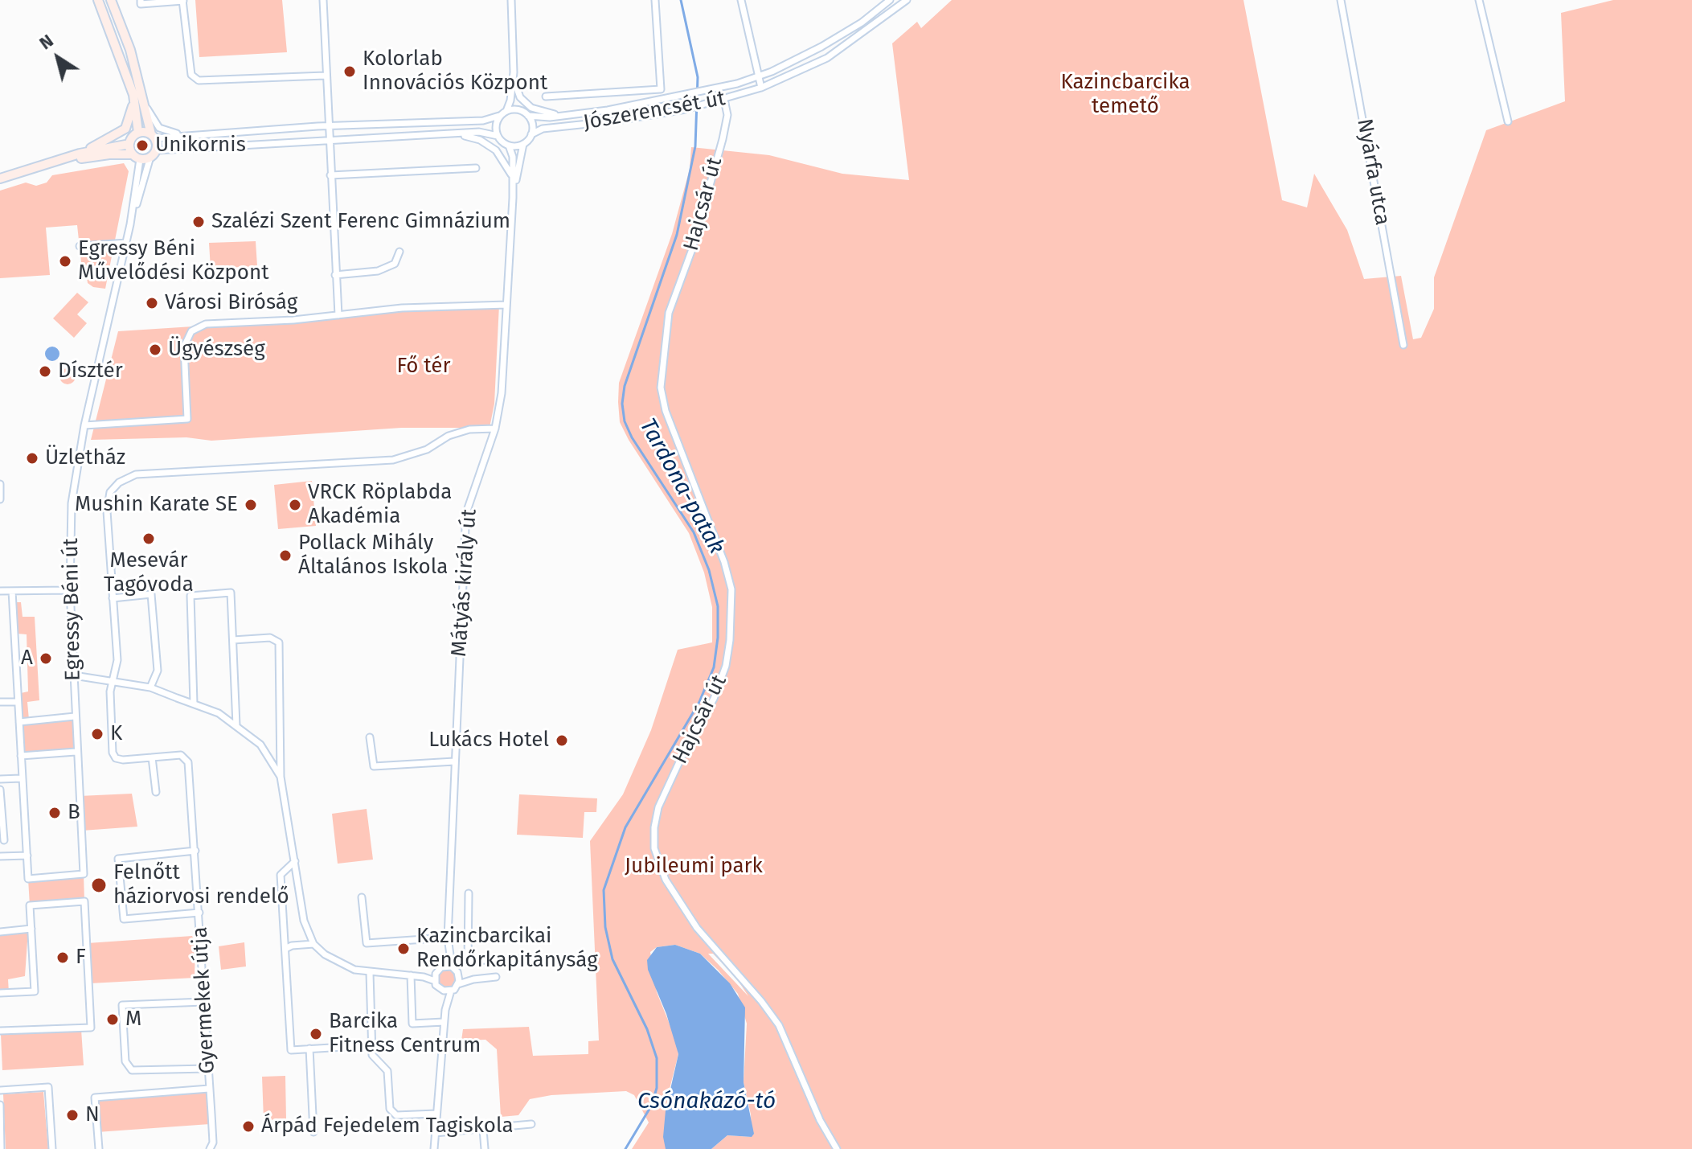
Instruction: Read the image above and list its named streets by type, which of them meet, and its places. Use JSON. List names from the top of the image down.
{
  "streets": {
    "street": [
      "Jószerencsét út",
      "Nyárfa utca",
      "Hajcsár út",
      "Mátyás király út",
      "Egressy Béni út",
      "Gyermekek útja"
    ]
  },
  "crossings": [
    ["Jószerencsét út", "Hajcsár út"],
    ["Jószerencsét út", "Mátyás király út"]
  ],
  "water": ["Tardona-patak", "Csónakázó-tó"],
  "parks": ["Kazincbarcika temető", "Fő tér", "Jubileumi park"],
  "places": [
    "Kolorlab Innovációs Központ",
    "Unikornis",
    "Szalézi Szent Ferenc Gimnázium",
    "Egressy Béni Művelődési Központ",
    "Városi Biróság",
    "Ügyészség",
    "Dísztér",
    "Üzletház",
    "Mushin Karate SE",
    "VRCK Röplabda Akadémia",
    "Mesevár Tagóvoda",
    "Pollack Mihály Általános Iskola",
    "A",
    "K",
    "Lukács Hotel",
    "B",
    "Felnőtt háziorvosi rendelő",
    "Kazincbarcikai Rendőrkapitányság",
    "F",
    "M",
    "Barcika Fitness Centrum",
    "N",
    "Árpád Fejedelem Tagiskola"
  ],
  "north": "top left"
}
